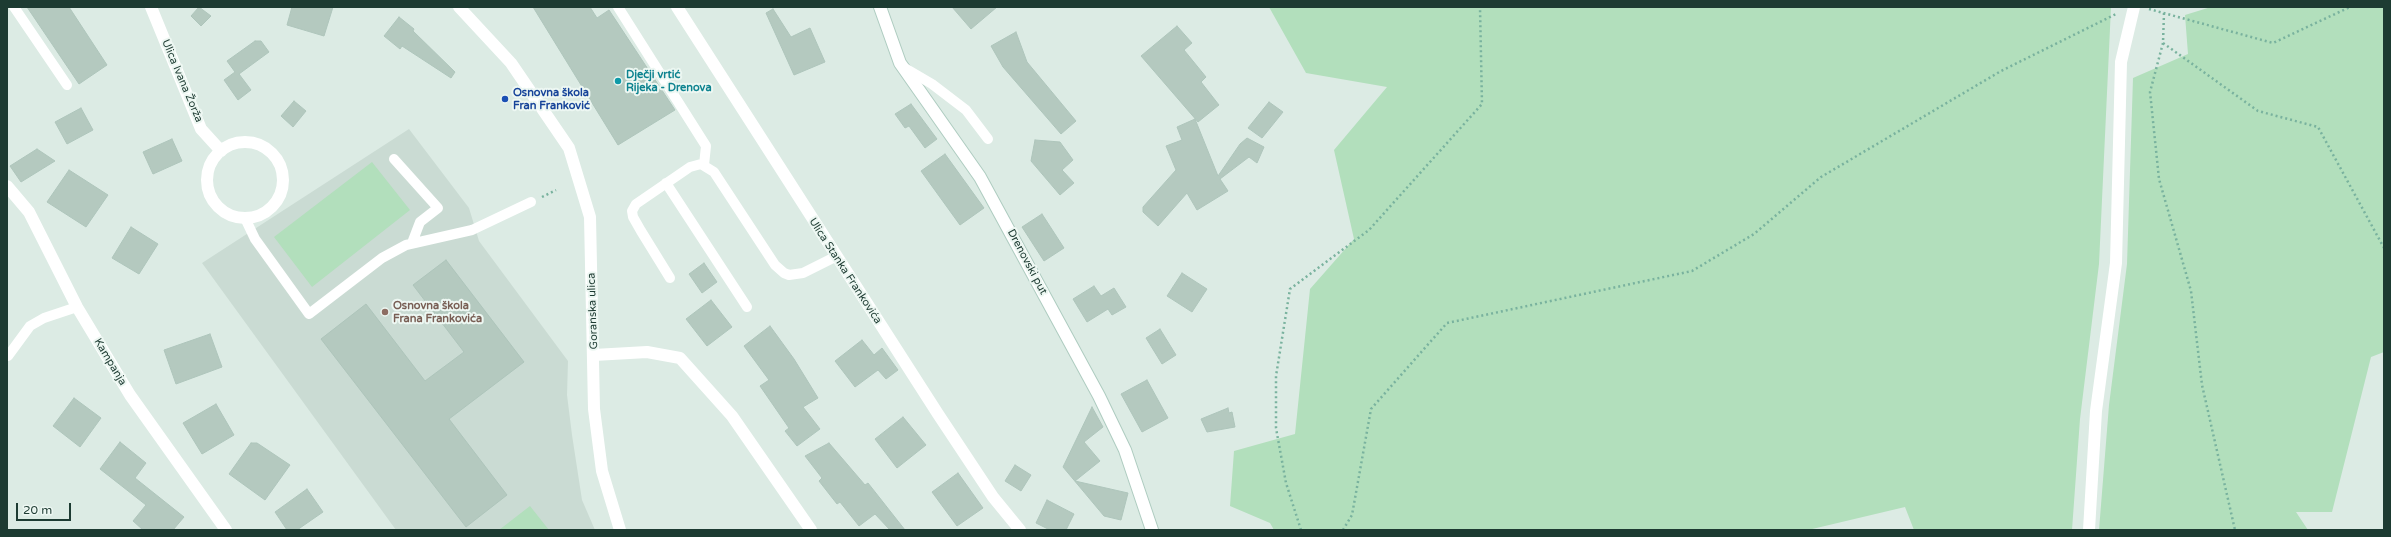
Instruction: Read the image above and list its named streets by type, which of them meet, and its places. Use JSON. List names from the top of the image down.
{
  "streets": {
    "street": [
      "Ulica Ivana Žorža",
      "Drenovski put",
      "Ulica Stanka Frankovića",
      "Goranska ulica",
      "Kampanja"
    ]
  },
  "places": ["Dječji vrtić Rijeka - Drenova", "Osnovna škola Fran Franković", "Osnovna škola Frana Frankovića"],
  "scale_bar": "20 m"
}
